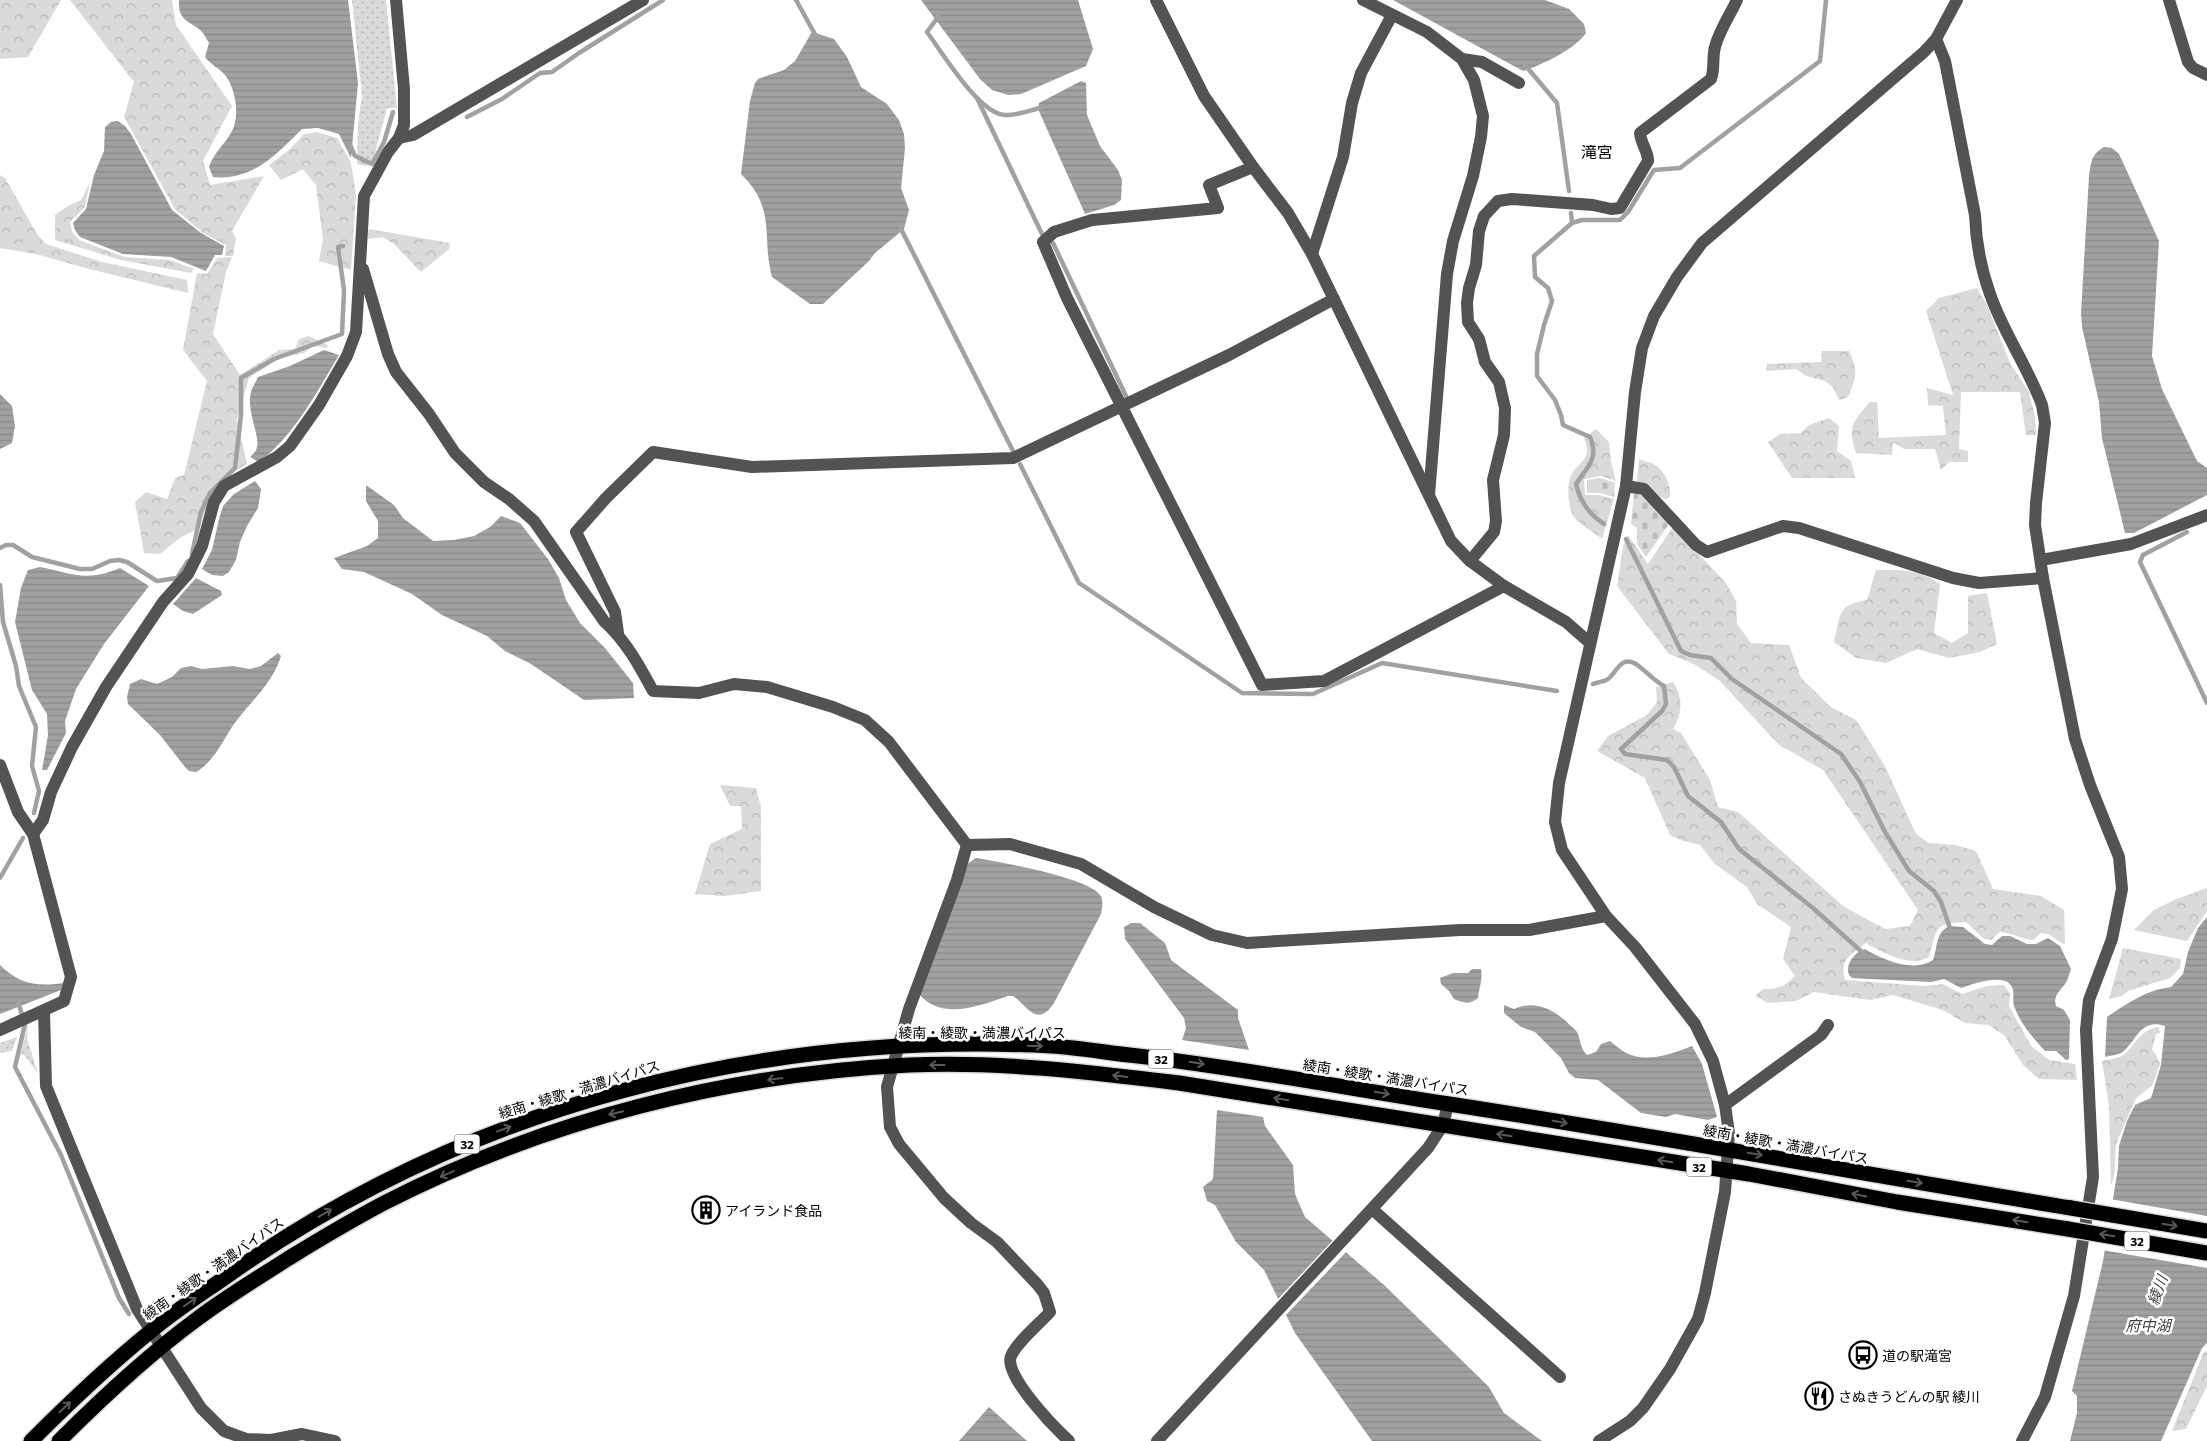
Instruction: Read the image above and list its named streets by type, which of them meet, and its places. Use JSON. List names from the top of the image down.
{
  "streets": {
    "highway": ["綾南・綾歌・満濃バイパス", "32"]
  },
  "districts": ["滝宮"],
  "water": ["綾川", "府中湖"],
  "places": {
    "building": ["アイランド食品"],
    "bus stop": ["道の駅滝宮"],
    "restaurant": ["さぬきうどんの駅 綾川"]
  }
}
